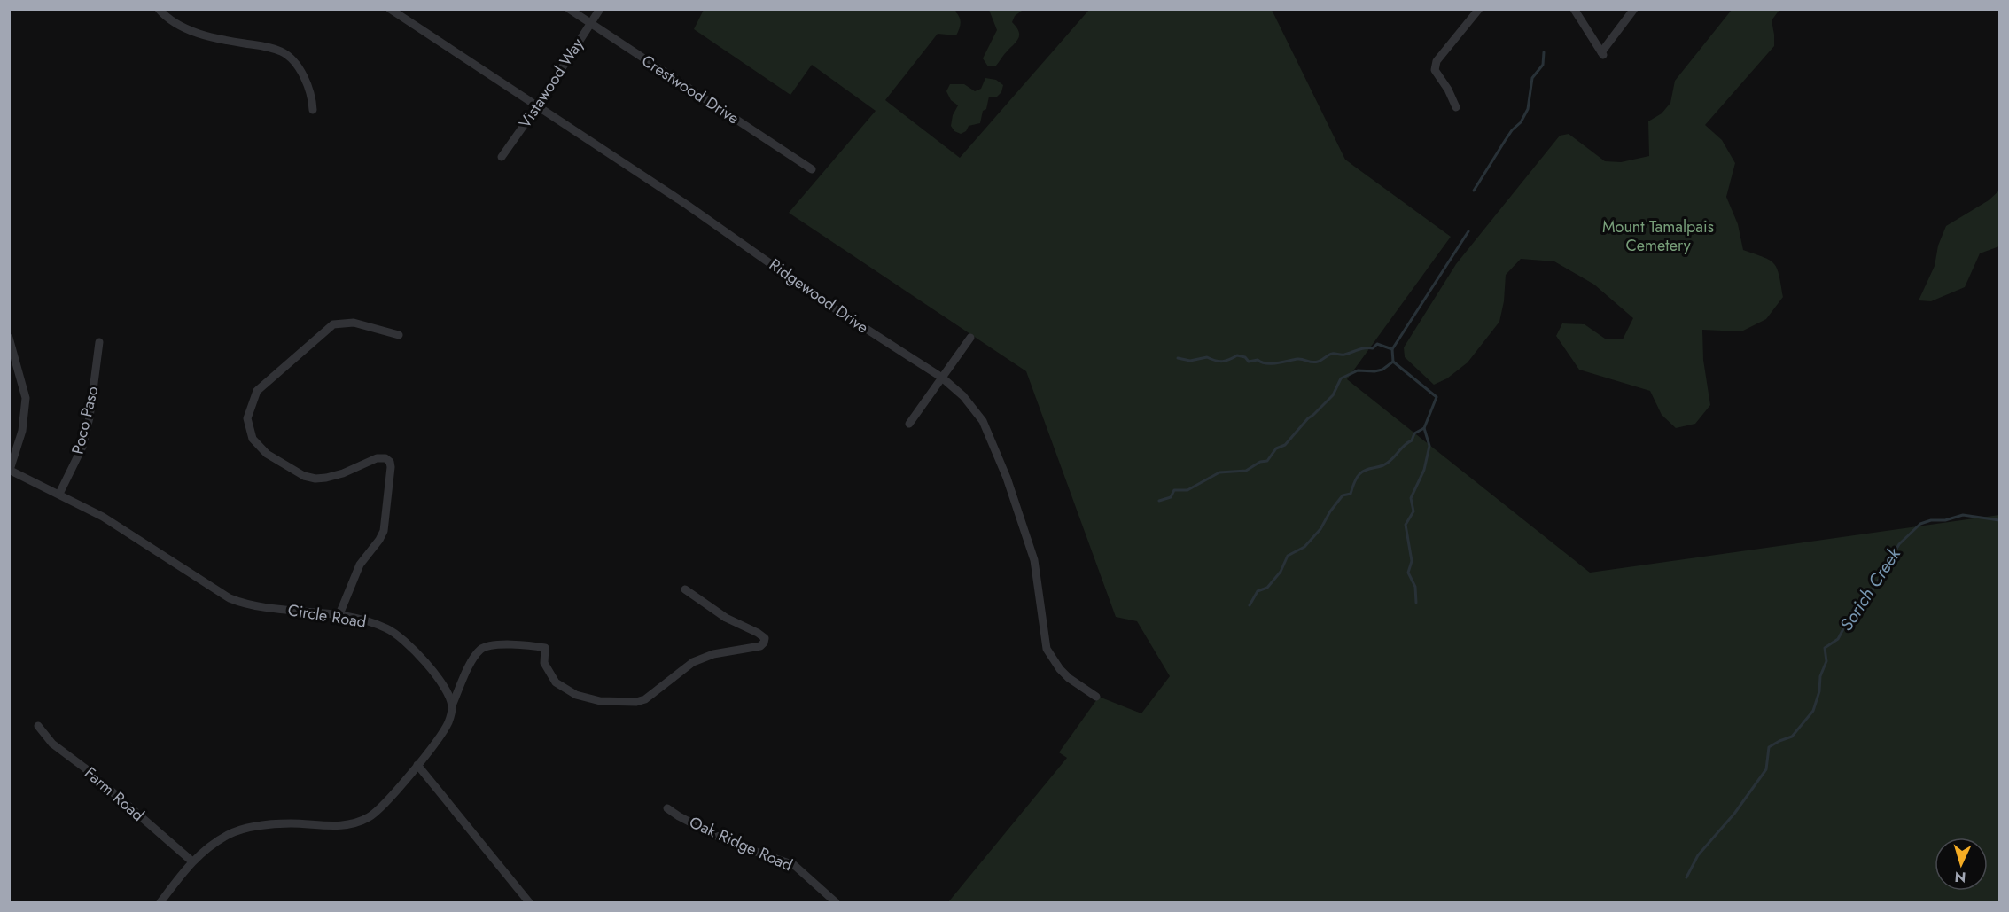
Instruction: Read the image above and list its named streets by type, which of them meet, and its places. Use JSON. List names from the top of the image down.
{
  "streets": {
    "street": [
      "Vistawood Way",
      "Crestwood Drive",
      "Ridgewood Drive",
      "Poco Paso",
      "Circle Road",
      "Farm Road",
      "Oak Ridge Road"
    ]
  },
  "crossings": [
    ["Vistawood Way", "Crestwood Drive"],
    ["Vistawood Way", "Ridgewood Drive"],
    ["Poco Paso", "Circle Road"]
  ],
  "water": ["Sorich Creek"],
  "parks": ["Mount Tamalpais Cemetery"],
  "north": "bottom"
}
